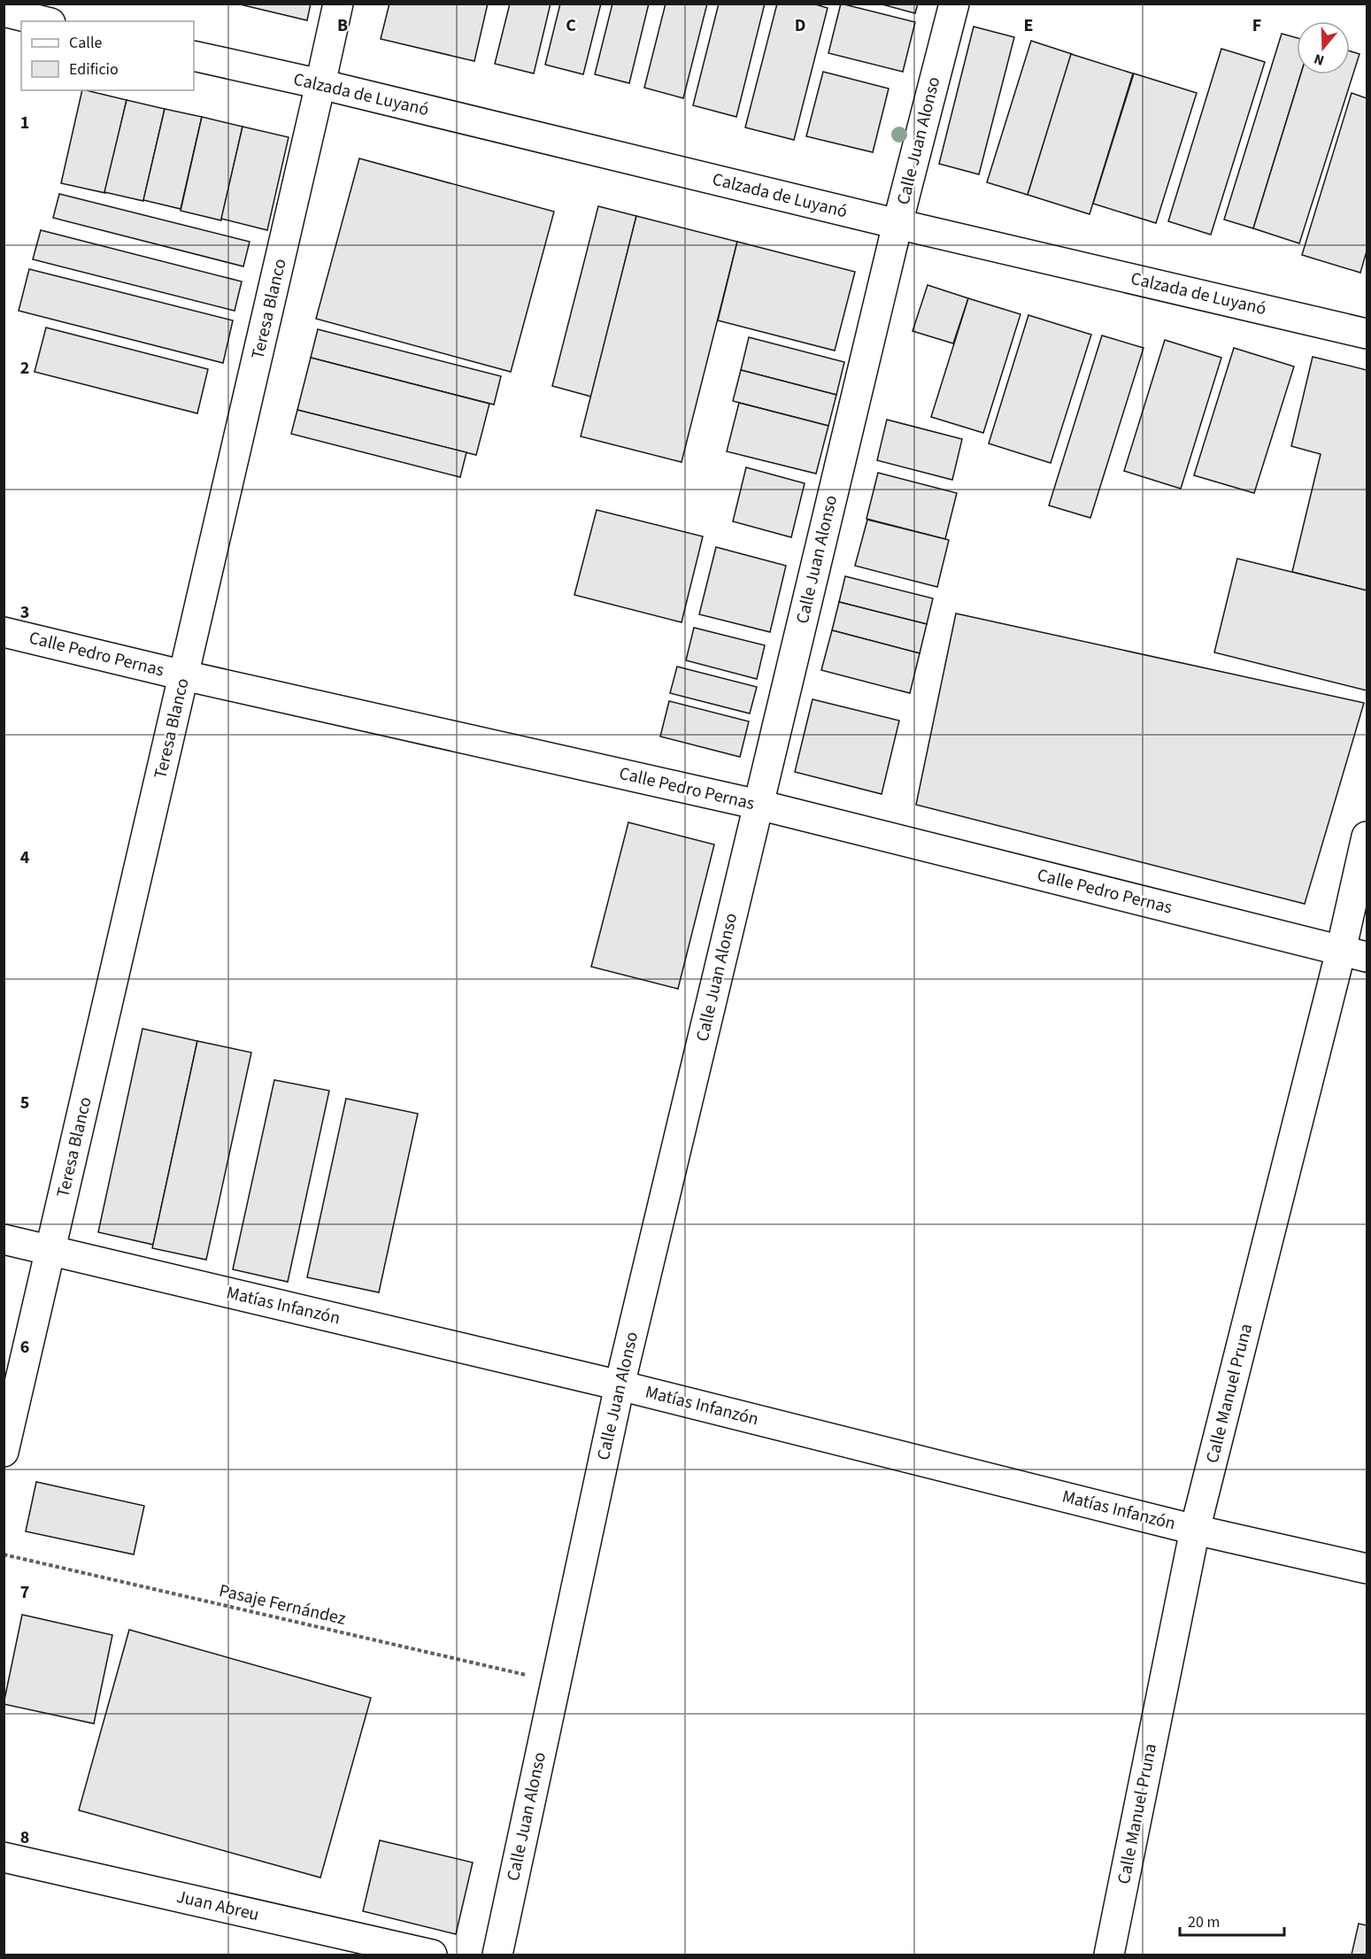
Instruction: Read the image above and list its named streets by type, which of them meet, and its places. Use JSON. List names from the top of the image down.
{
  "streets": {
    "street": [
      "Calzada de Luyanó",
      "Calle Juan Alonso",
      "Teresa Blanco",
      "Calle Pedro Pernas",
      "Matías Infanzón",
      "Calle Manuel Pruna",
      "Juan Abreu"
    ],
    "path": ["Pasaje Fernández"]
  },
  "crossings": [
    ["Calzada de Luyanó", "Calle Juan Alonso"],
    ["Calzada de Luyanó", "Teresa Blanco"],
    ["Calle Juan Alonso", "Calle Pedro Pernas"],
    ["Calle Juan Alonso", "Matías Infanzón"],
    ["Calle Juan Alonso", "Pasaje Fernández"],
    ["Teresa Blanco", "Calle Pedro Pernas"],
    ["Teresa Blanco", "Matías Infanzón"],
    ["Calle Pedro Pernas", "Calle Manuel Pruna"],
    ["Matías Infanzón", "Calle Manuel Pruna"]
  ],
  "legend": ["Calle", "Edificio"],
  "scale_bar": "20 m",
  "north": "bottom",
  "grid": {
    "columns": [
      "B",
      "C",
      "D",
      "E",
      "F"
    ],
    "rows": [
      "1",
      "2",
      "3",
      "4",
      "5",
      "6",
      "7",
      "8"
    ]
  }
}
